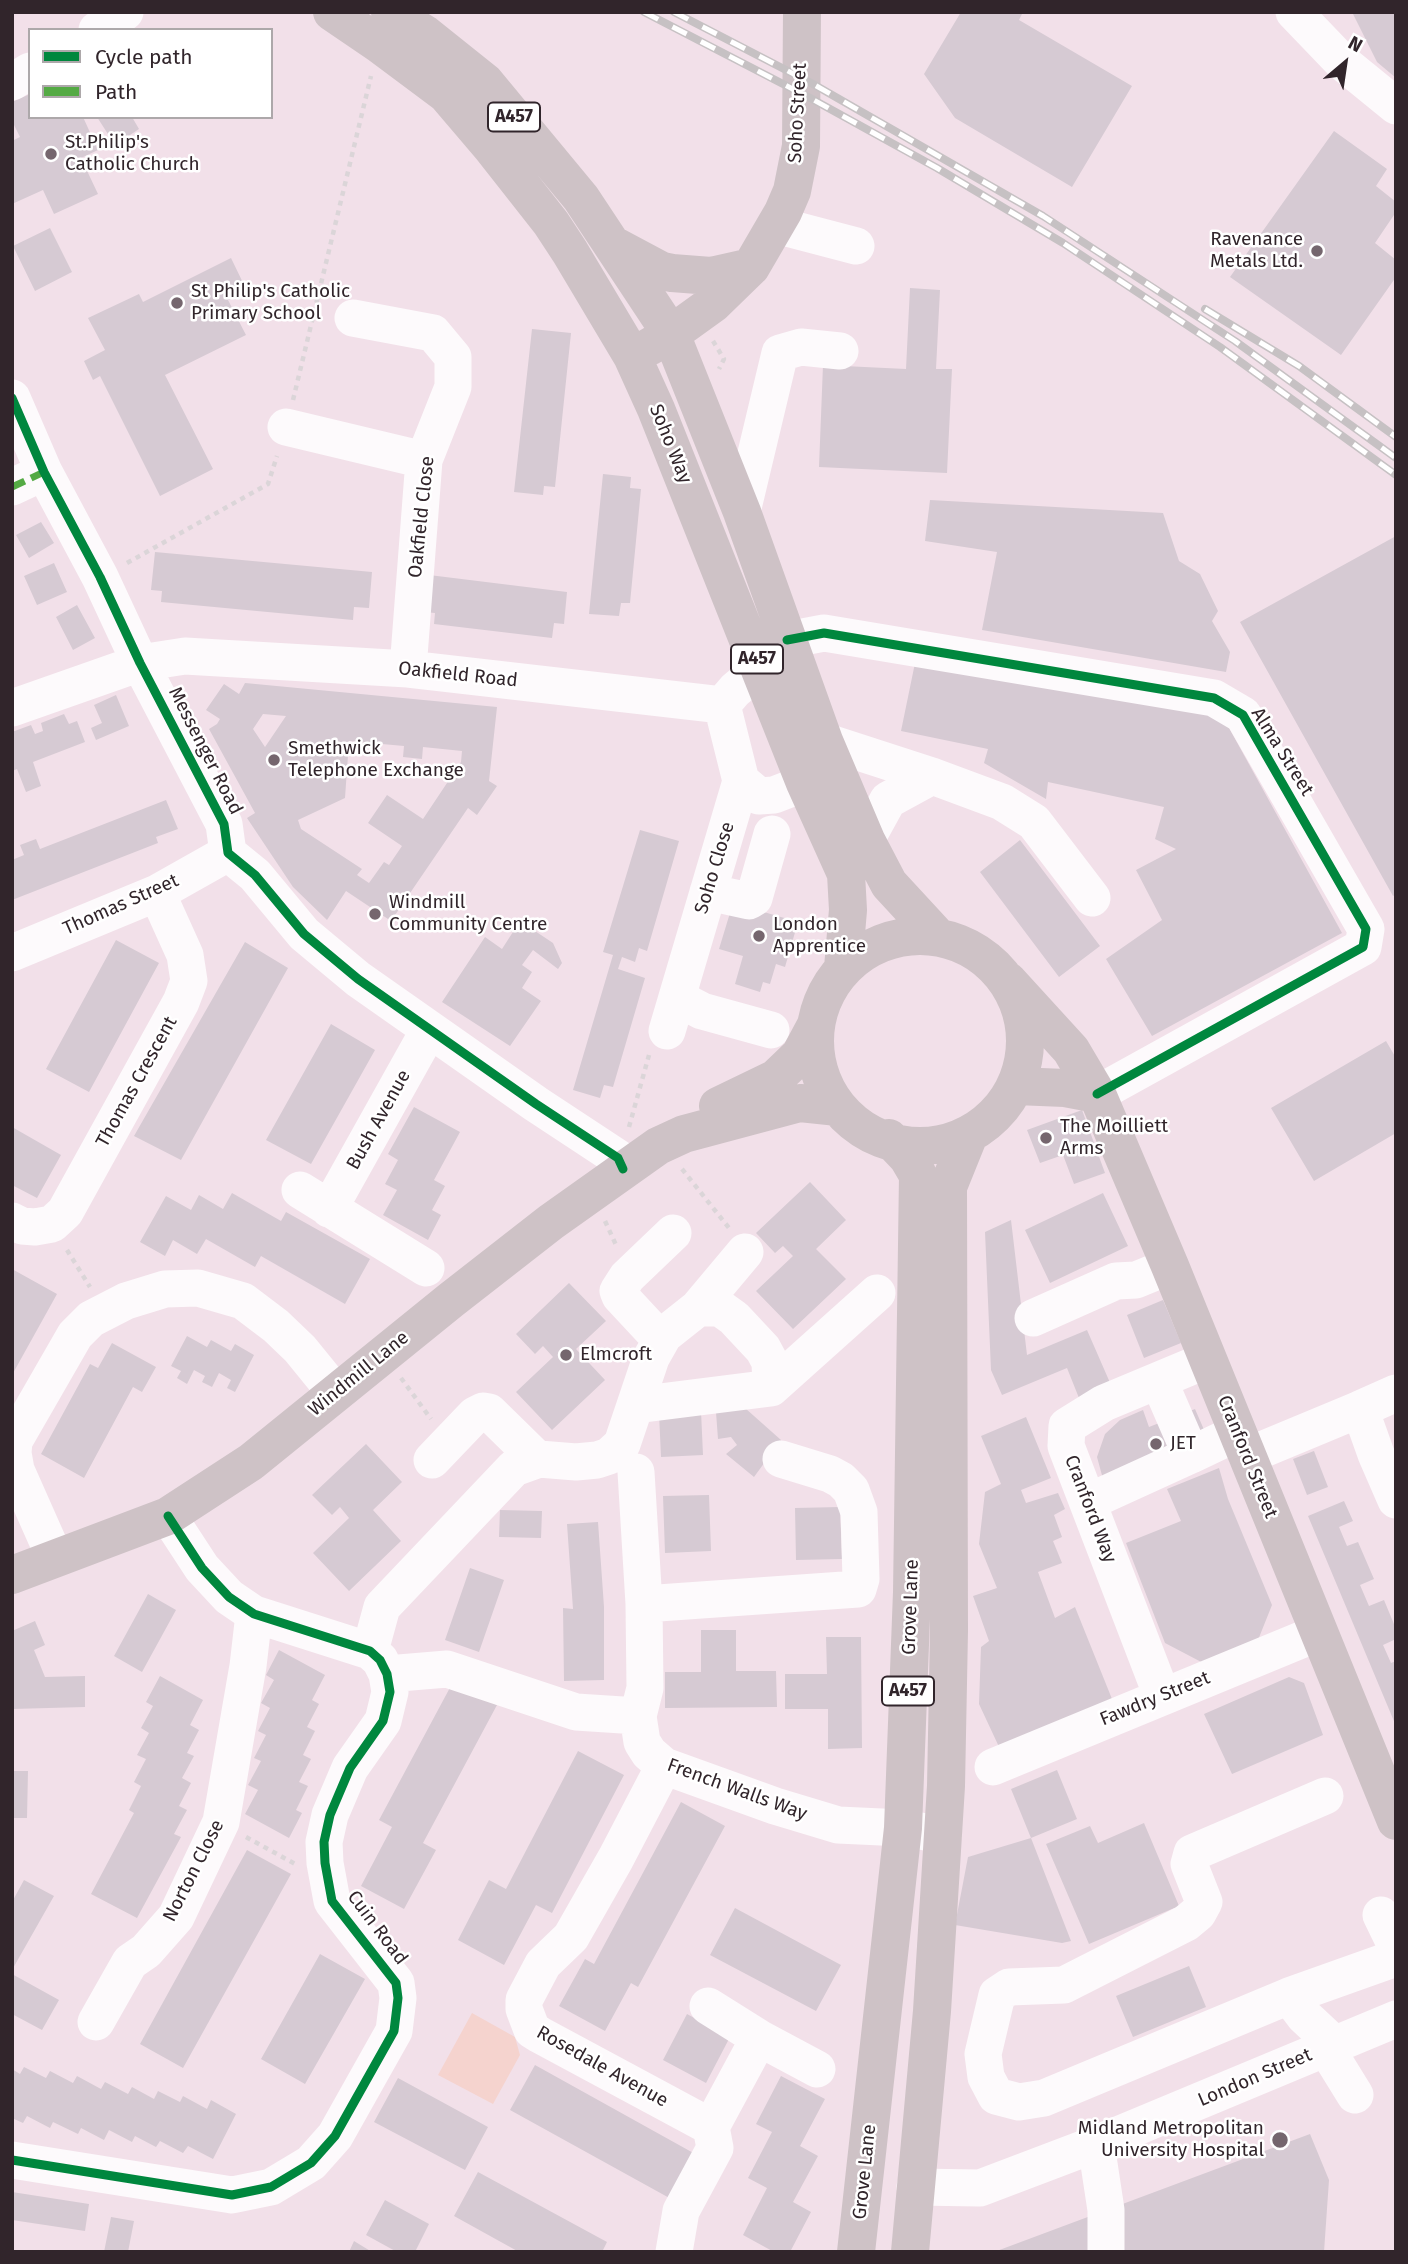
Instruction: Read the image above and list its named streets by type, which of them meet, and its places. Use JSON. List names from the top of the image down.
{
  "streets": {
    "main road": [
      "Soho Street",
      "A457",
      "Soho Way",
      "Windmill Lane",
      "Cranford Street",
      "Grove Lane"
    ],
    "street": [
      "Oakfield Close",
      "Oakfield Road",
      "Messenger Road",
      "Alma Street",
      "Soho Close",
      "Thomas Street",
      "Thomas Crescent",
      "Bush Avenue",
      "Cranford Way",
      "Fawdry Street",
      "French Walls Way",
      "Norton Close",
      "Cuin Road",
      "Rosedale Avenue",
      "London Street"
    ]
  },
  "crossings": [
    ["Soho Street", "A457"],
    ["Soho Street", "Soho Way"],
    ["A457", "Soho Way"],
    ["A457", "Alma Street"],
    ["A457", "Windmill Lane"],
    ["A457", "Cranford Street"],
    ["A457", "Grove Lane"],
    ["Soho Way", "Windmill Lane"],
    ["Soho Way", "Cranford Street"],
    ["Soho Way", "Grove Lane"],
    ["Oakfield Close", "Oakfield Road"],
    ["Oakfield Road", "Messenger Road"],
    ["Messenger Road", "Thomas Street"],
    ["Thomas Street", "Thomas Crescent"],
    ["Windmill Lane", "Cranford Street"],
    ["Windmill Lane", "Grove Lane"],
    ["Cranford Street", "Cranford Way"],
    ["Cranford Street", "Grove Lane"],
    ["Cranford Street", "Fawdry Street"],
    ["Cranford Way", "Fawdry Street"],
    ["Grove Lane", "French Walls Way"],
    ["Grove Lane", "London Street"],
    ["French Walls Way", "Rosedale Avenue"]
  ],
  "places": [
    "St.Philip's Catholic Church",
    "Ravenance Metals Ltd.",
    "St Philip's Catholic Primary School",
    "Smethwick Telephone Exchange",
    "Windmill Community Centre",
    "London Apprentice",
    "The Moilliett Arms",
    "Elmcroft",
    "JET",
    "Midland Metropolitan University Hospital"
  ],
  "legend": ["Cycle path", "Path"],
  "north": "top right"
}
